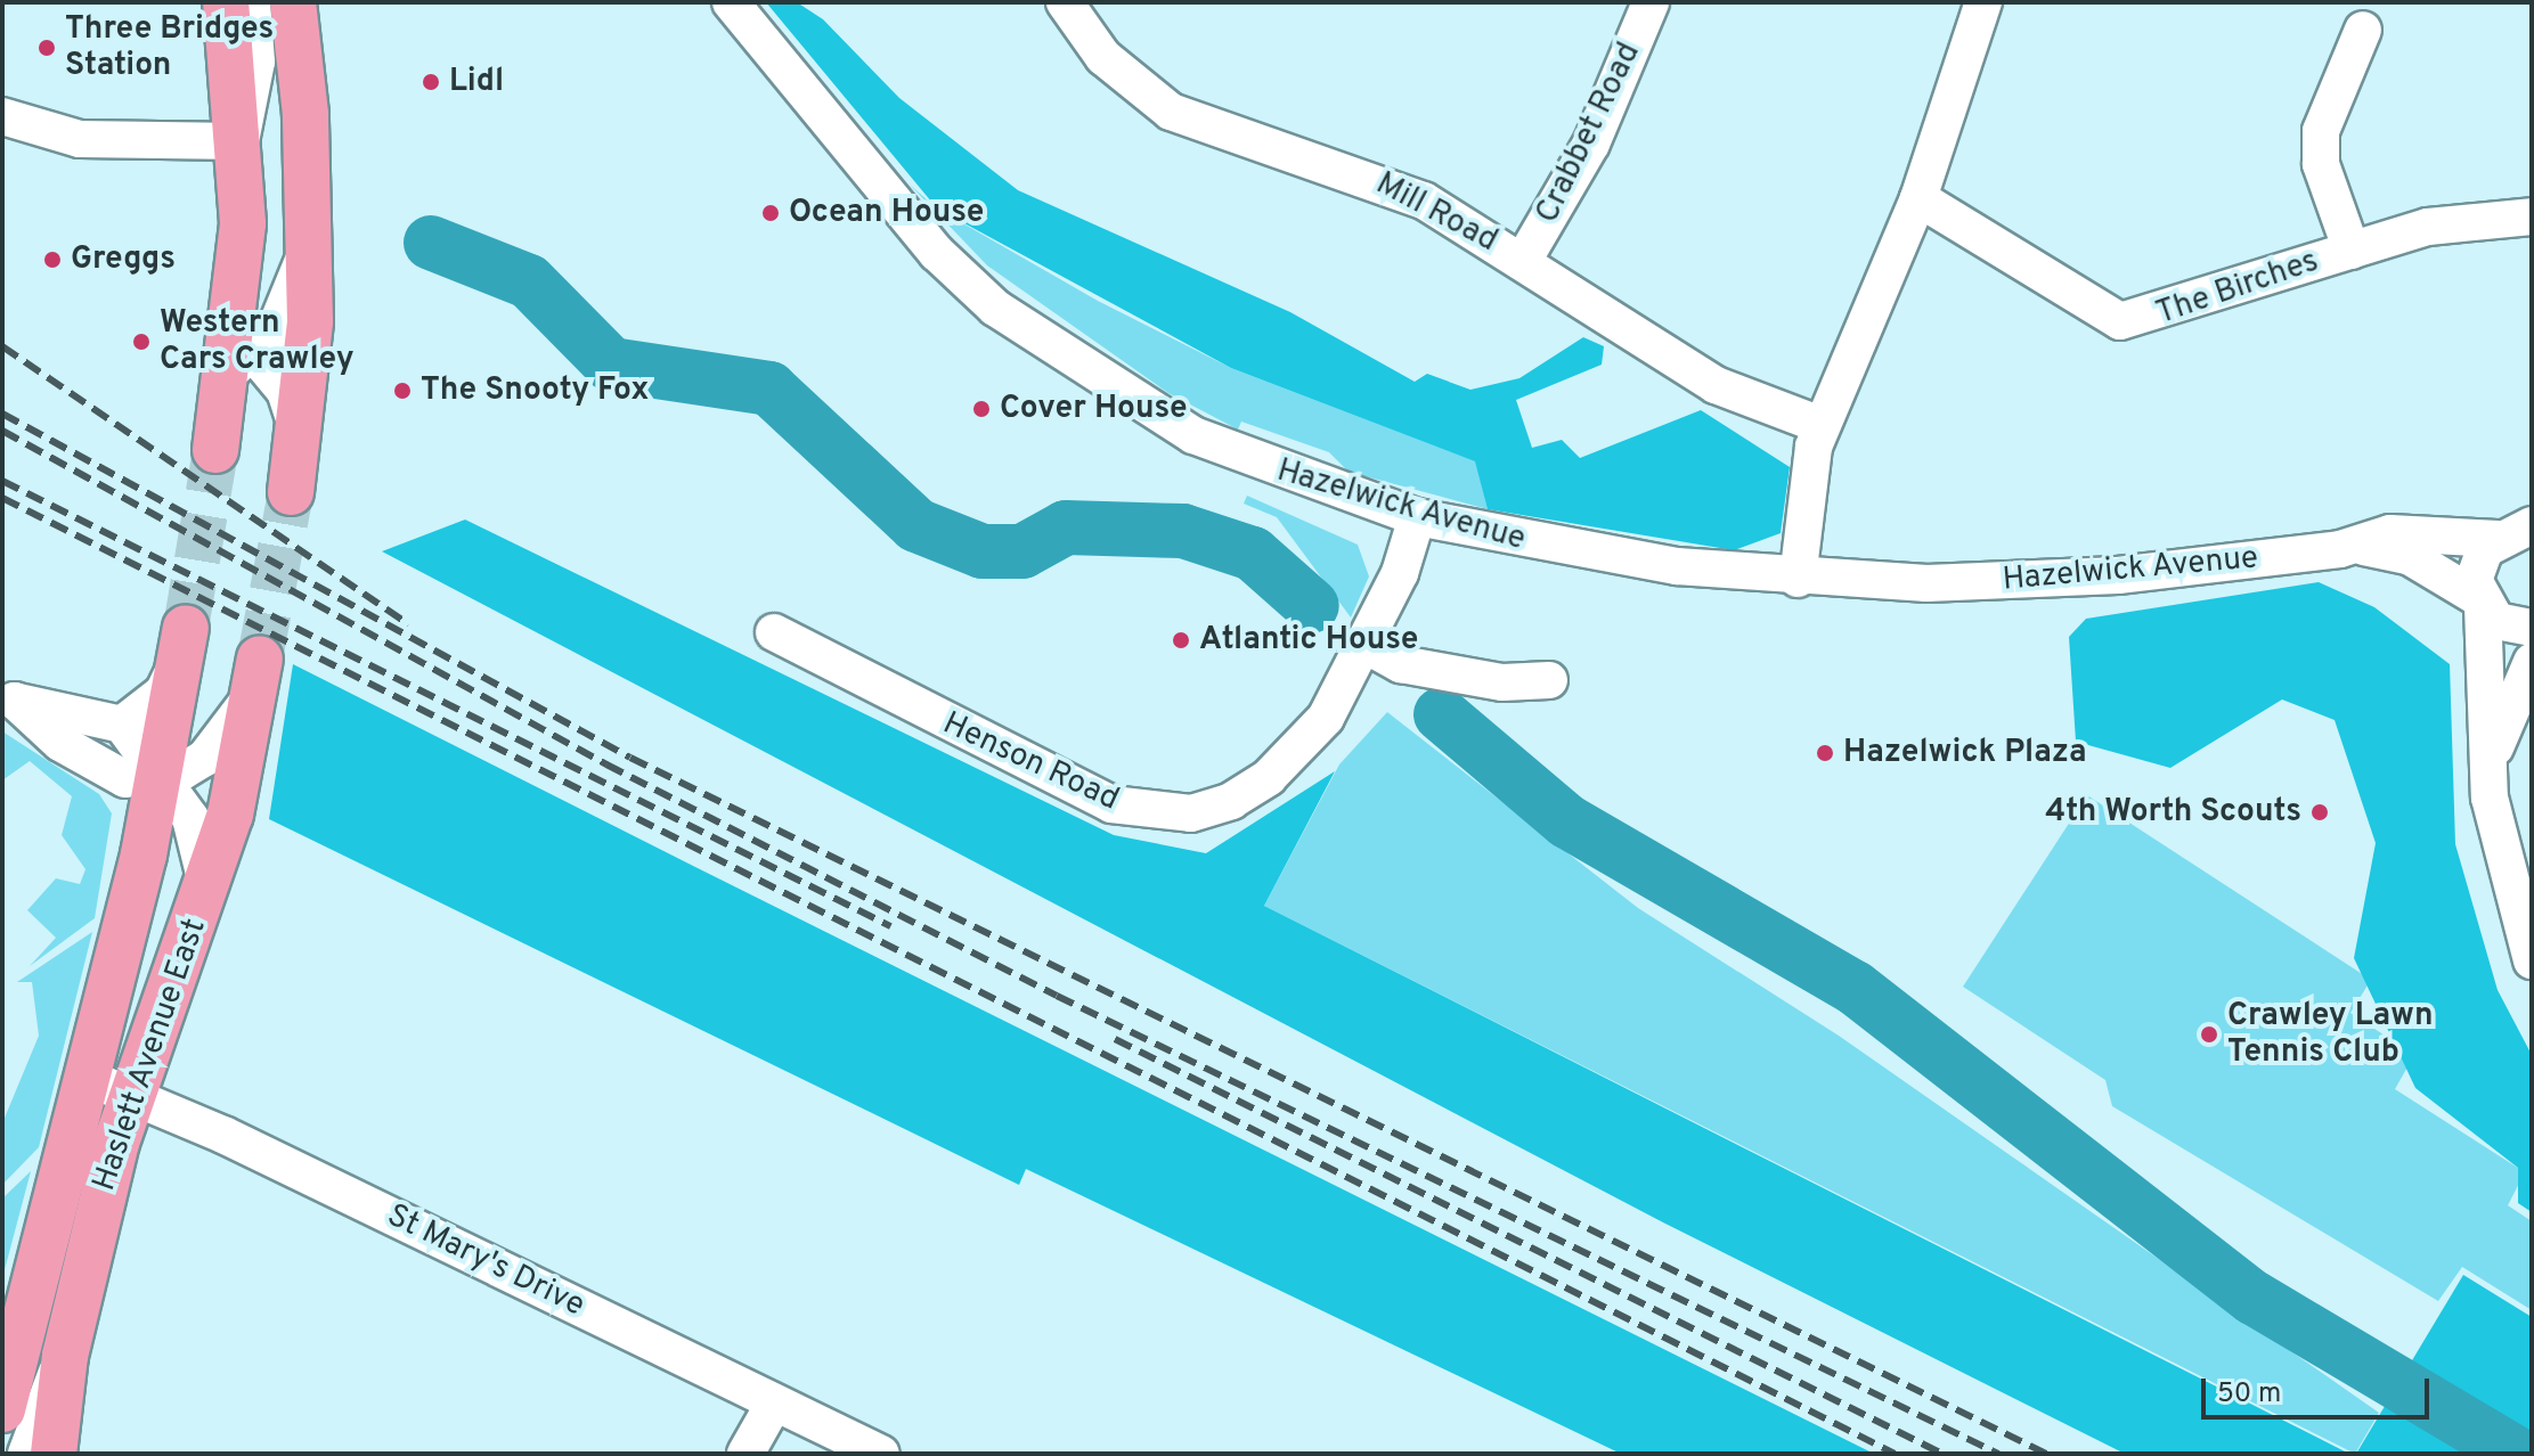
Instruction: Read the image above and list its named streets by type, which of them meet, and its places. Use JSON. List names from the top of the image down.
{
  "streets": {
    "main road": ["Haslett Avenue East"],
    "street": [
      "Crabbet Road",
      "Mill Road",
      "The Birches",
      "Hazelwick Avenue",
      "Henson Road",
      "St Mary's Drive"
    ]
  },
  "crossings": [
    ["Crabbet Road", "Mill Road"],
    ["Hazelwick Avenue", "Henson Road"],
    ["Haslett Avenue East", "St Mary's Drive"]
  ],
  "places": [
    "Three Bridges Station",
    "Lidl",
    "Ocean House",
    "Greggs",
    "Western Cars Crawley",
    "The Snooty Fox",
    "Cover House",
    "Atlantic House",
    "Hazelwick Plaza",
    "4th Worth Scouts",
    "Crawley Lawn Tennis Club"
  ],
  "scale_bar": "50 m"
}
